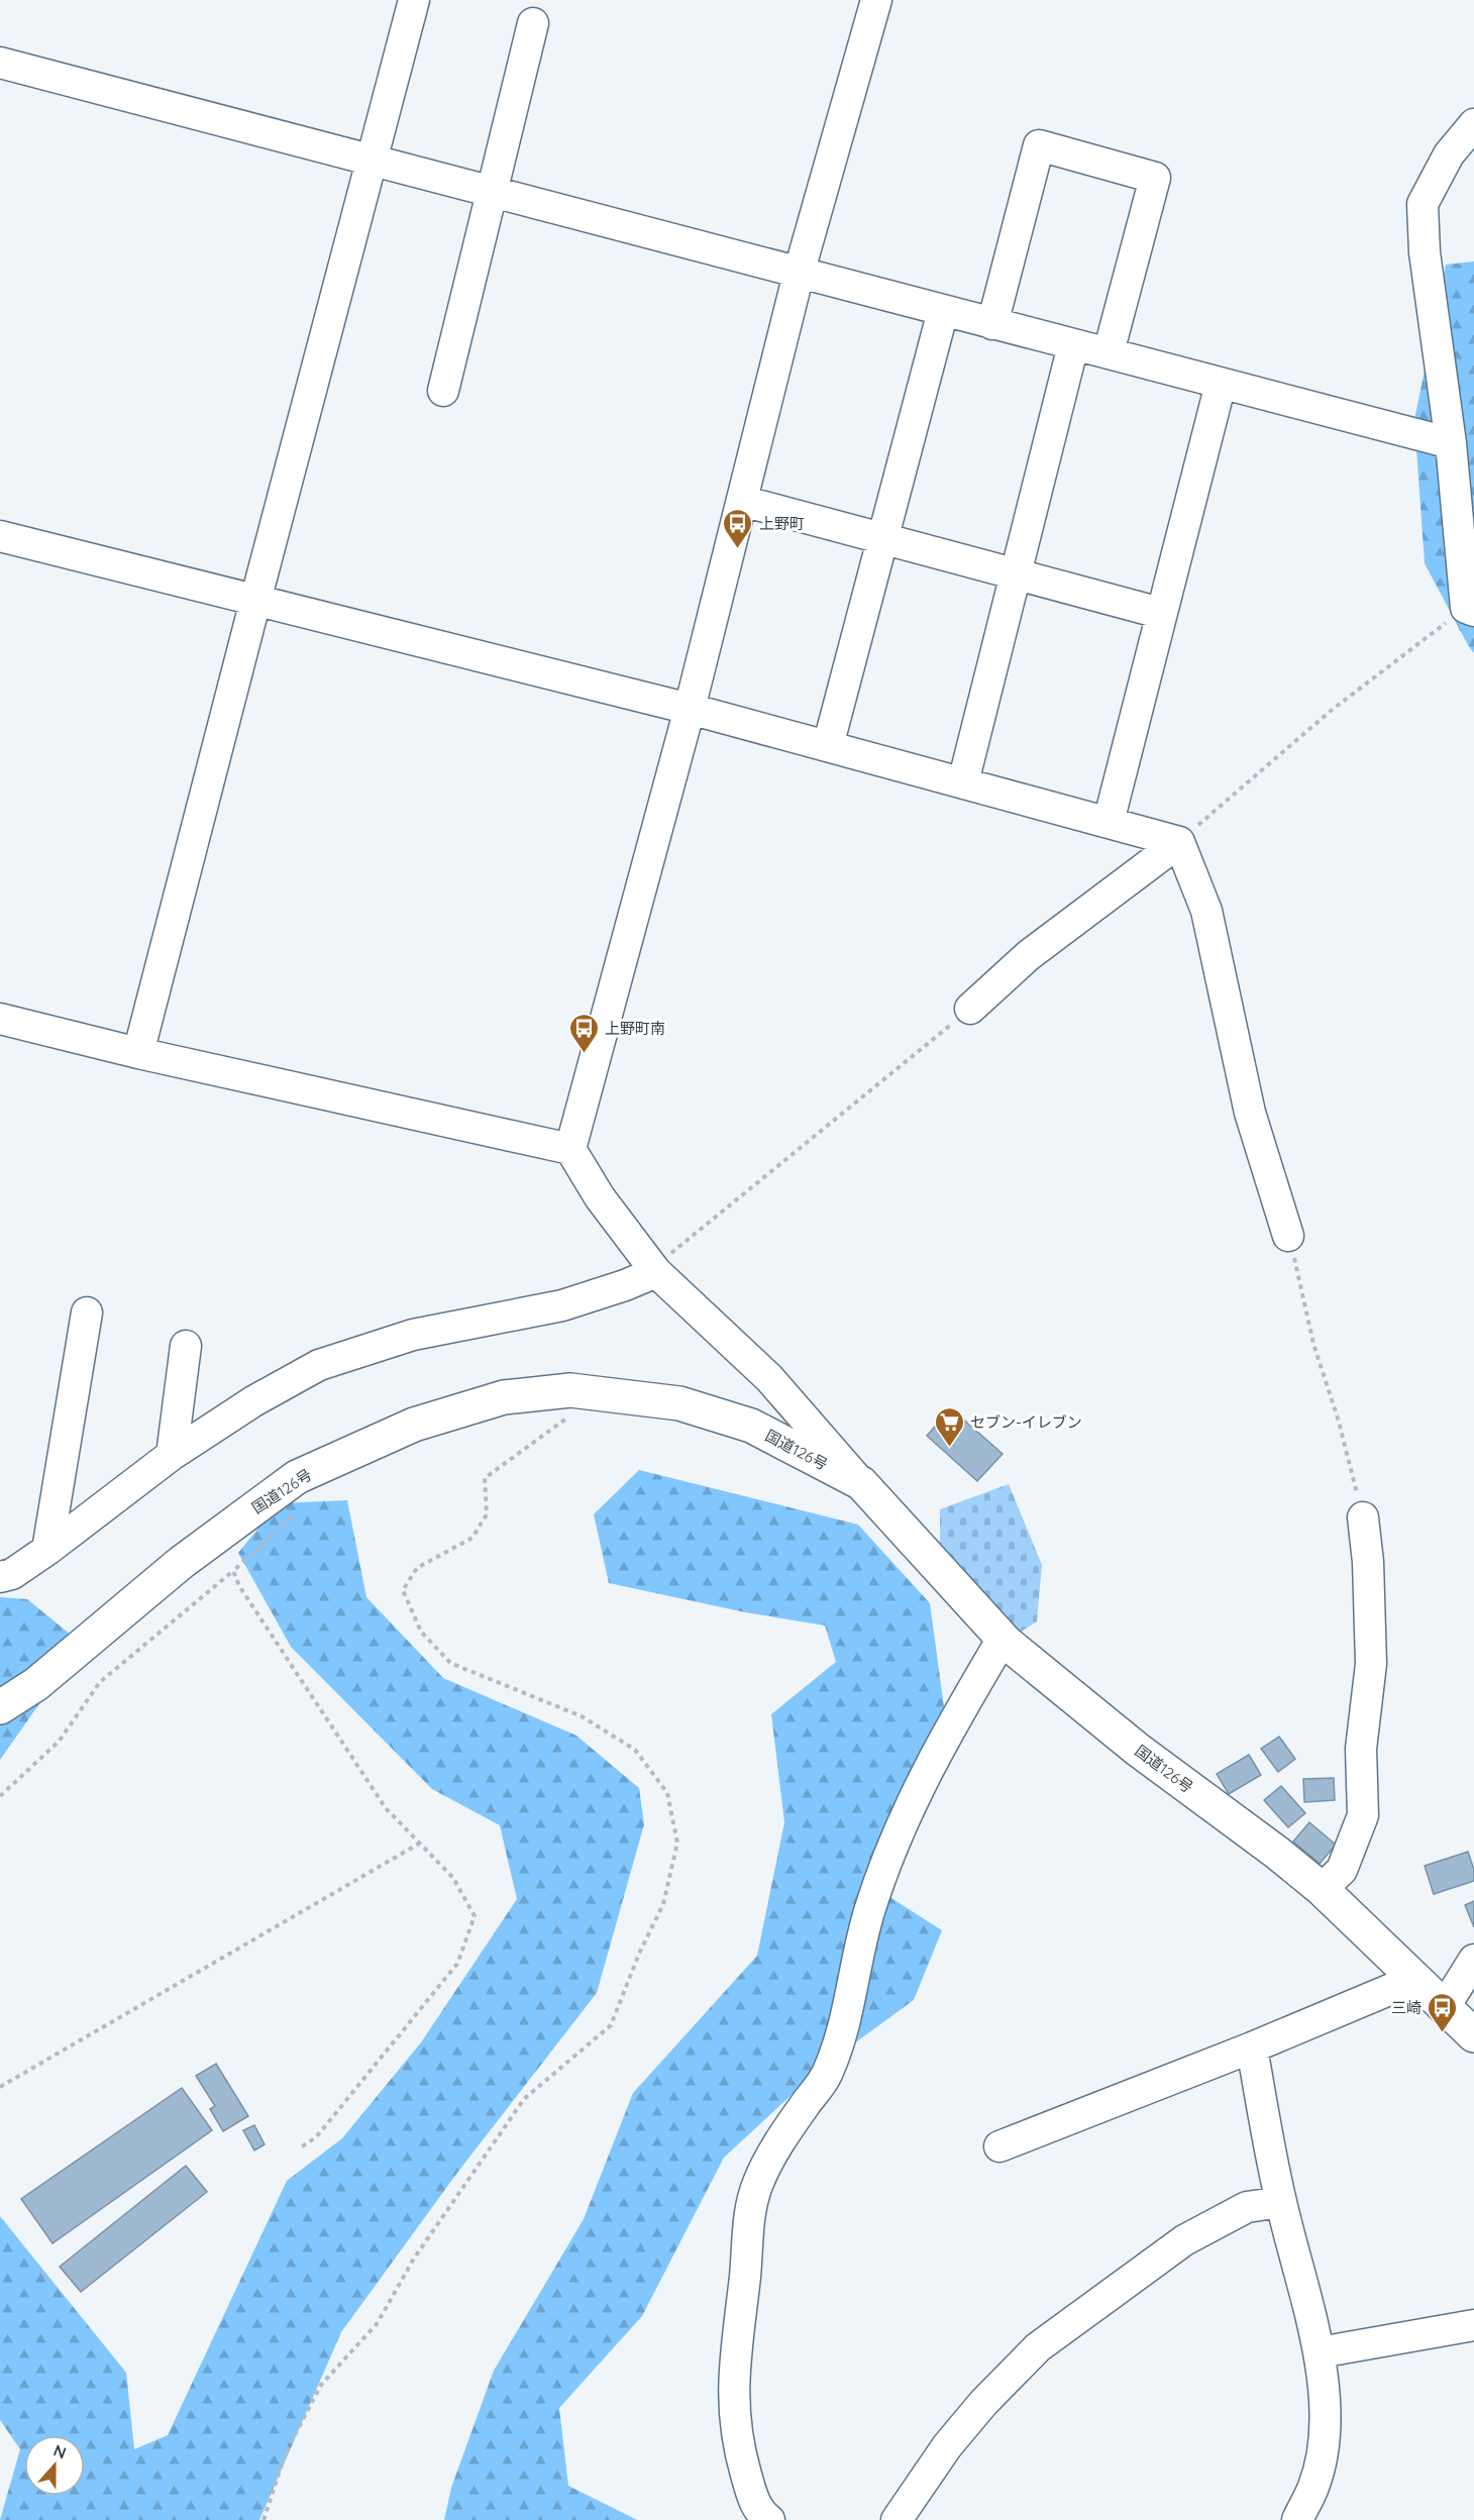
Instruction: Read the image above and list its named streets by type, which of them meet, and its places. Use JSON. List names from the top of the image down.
{
  "streets": {
    "highway": ["国道126号"]
  },
  "places": {
    "bus stop": ["上野町", "上野町南", "三崎"],
    "supermarket": ["セブン-イレブン"]
  },
  "north": "top"
}
